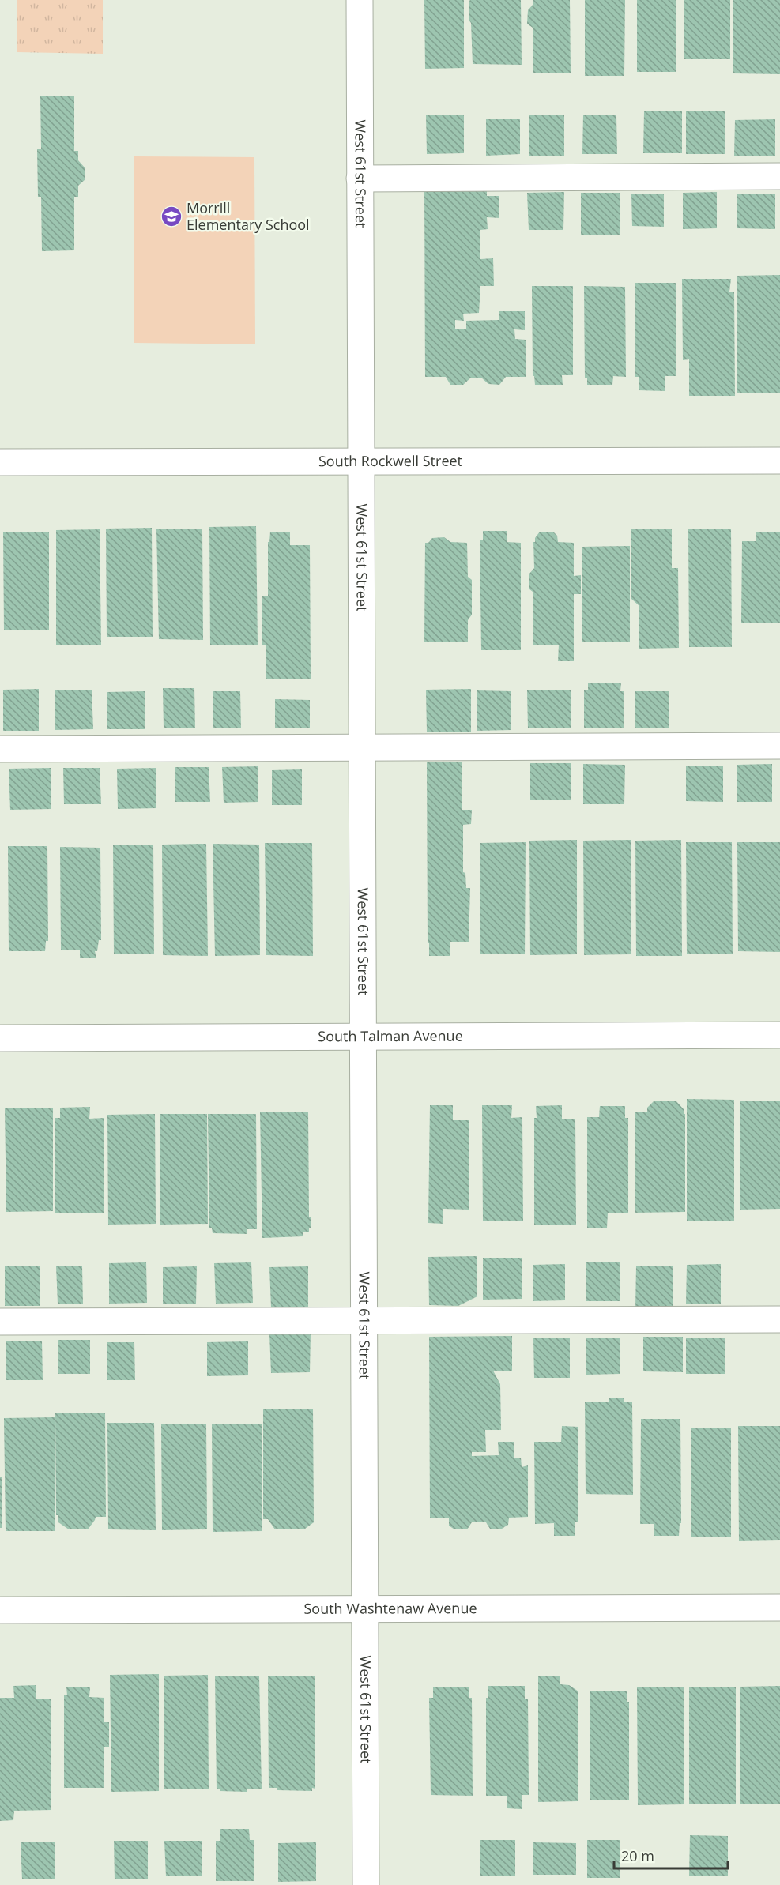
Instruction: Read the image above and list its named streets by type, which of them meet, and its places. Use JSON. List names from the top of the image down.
{
  "streets": {
    "street": [
      "West 61st Street",
      "South Rockwell Street",
      "South Talman Avenue",
      "South Washtenaw Avenue"
    ]
  },
  "crossings": [
    ["West 61st Street", "South Rockwell Street"],
    ["West 61st Street", "South Talman Avenue"],
    ["West 61st Street", "South Washtenaw Avenue"]
  ],
  "places": {
    "school or university": ["Morrill Elementary School"]
  },
  "scale_bar": "20 m"
}
